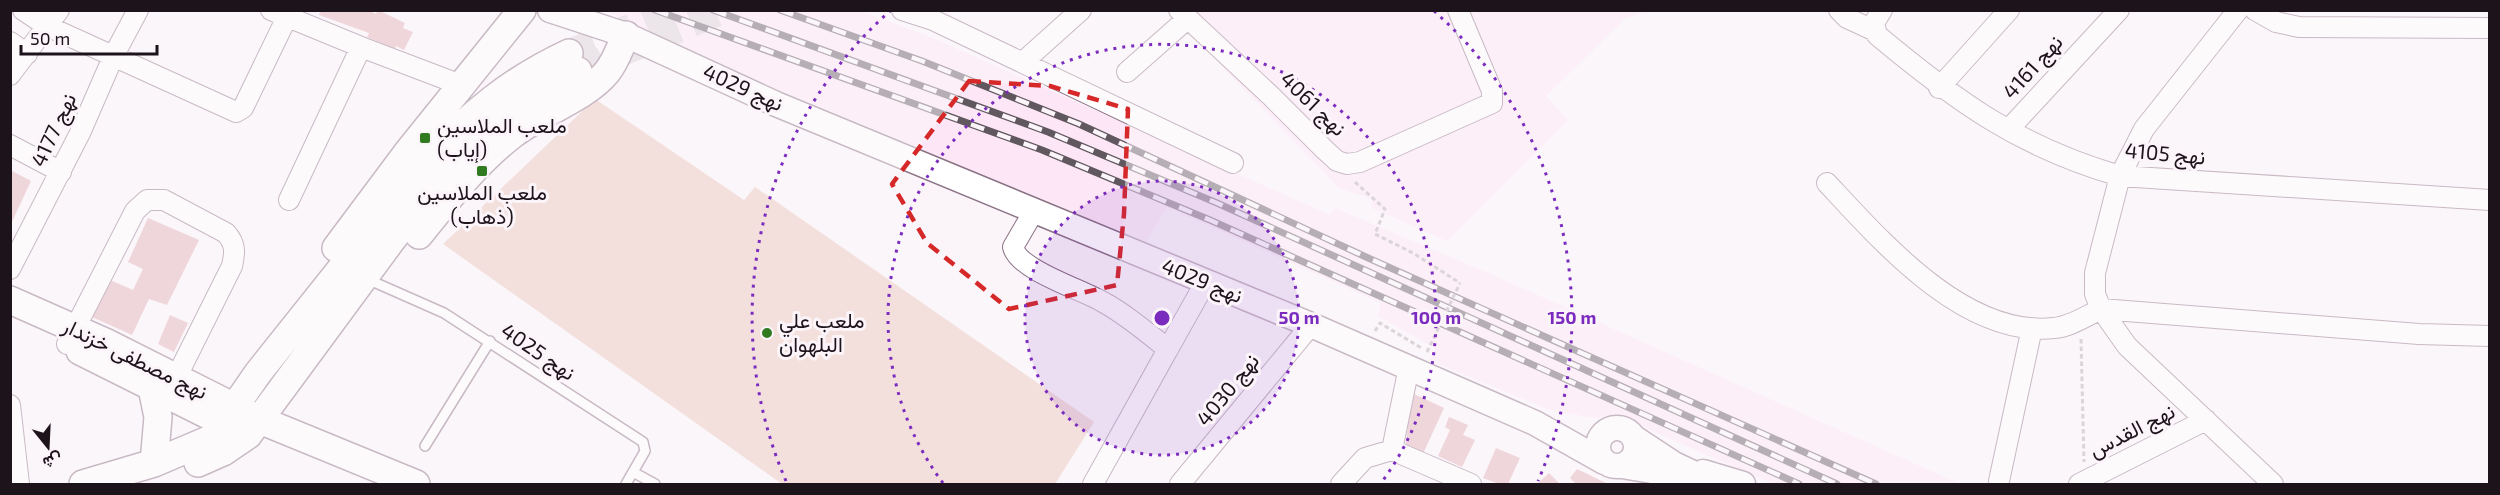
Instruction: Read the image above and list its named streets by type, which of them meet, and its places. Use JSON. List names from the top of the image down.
{
  "streets": {
    "main road": ["نهج مصطفى خزندار"],
    "street": [
      "نهج 4161",
      "نهج 4029",
      "نهج 4061",
      "نهج 4177",
      "نهج 4105",
      "نهج 4030",
      "نهج القدس"
    ],
    "lane": ["نهج 4025"]
  },
  "crossings": [
    ["نهج 4161", "نهج 4105"],
    ["نهج 4029", "نهج 4030"]
  ],
  "places": {
    "transit": ["ملعب الملاسين (إياب)", "ملعب الملاسين (ذهاب)"],
    "other": ["ملعب علي البلهوان"]
  },
  "scale_bar": "50 m",
  "north": "bottom",
  "rings": ["50 m", "100 m", "150 m"]
}
